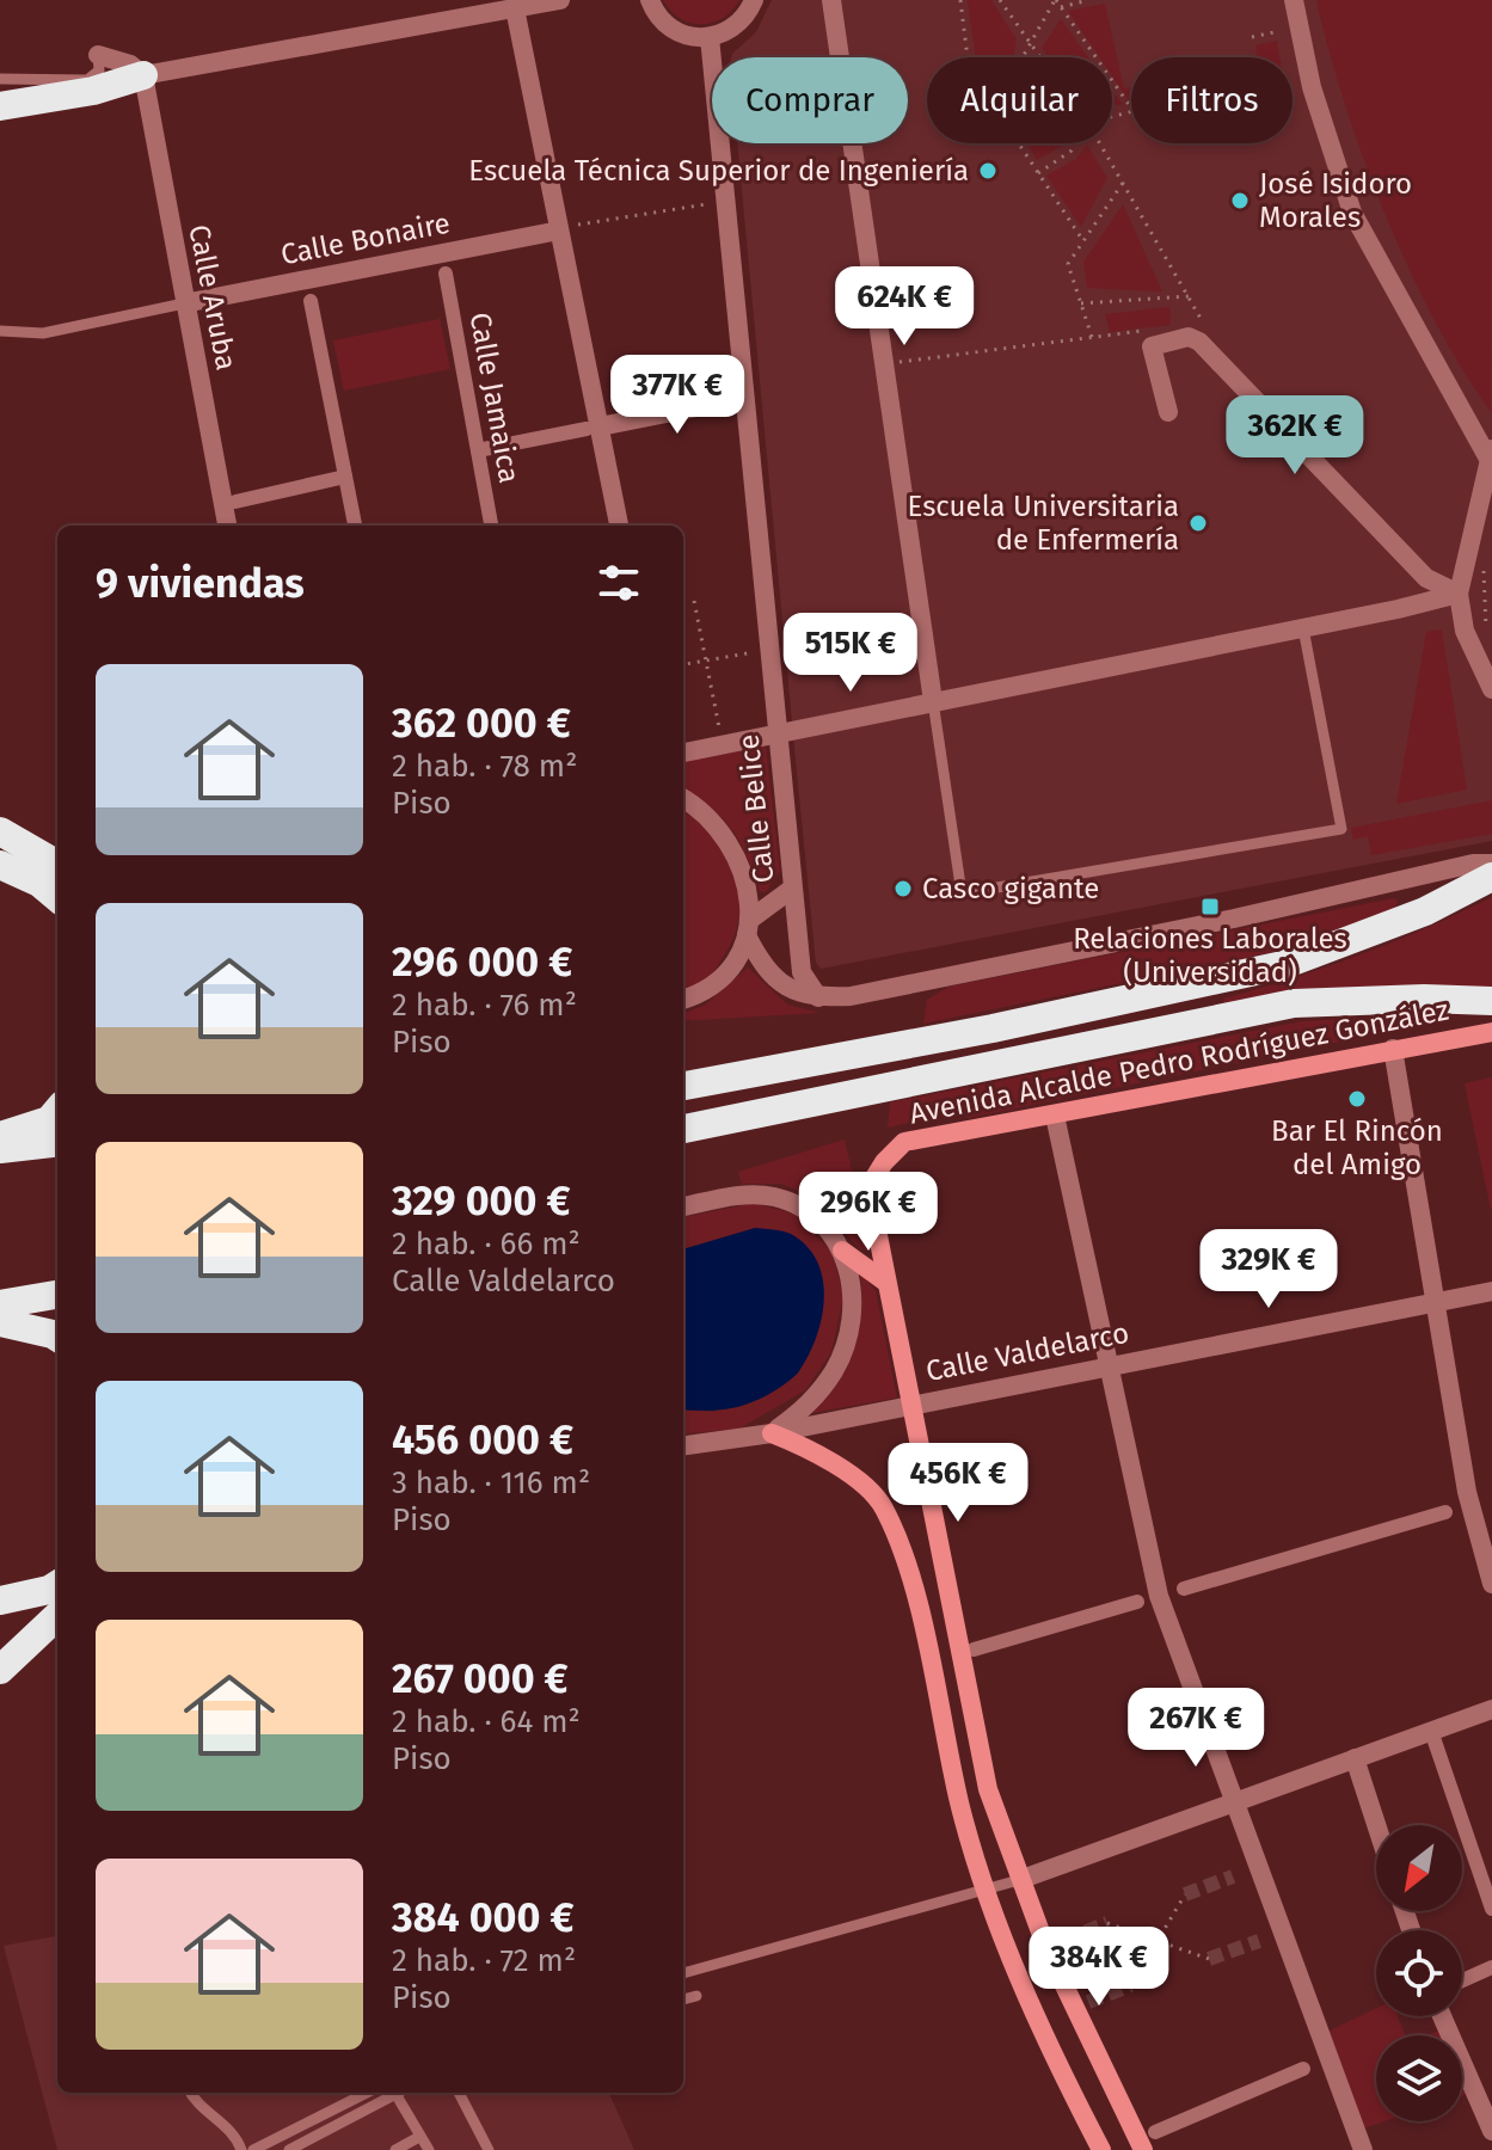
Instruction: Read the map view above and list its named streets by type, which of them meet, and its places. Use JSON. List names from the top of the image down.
{
  "streets": {
    "main road": ["Avenida Alcalde Pedro Rodríguez González"],
    "street": [
      "Calle Bonaire",
      "Calle Aruba",
      "Calle Jamaica",
      "Calle Belice",
      "Calle Valdelarco"
    ]
  },
  "crossings": [
    ["Calle Bonaire", "Calle Aruba"]
  ],
  "places": {
    "other": [
      "Escuela Técnica Superior de Ingeniería",
      "José Isidoro Morales",
      "Escuela Universitaria de Enfermería",
      "Casco gigante",
      "Bar El Rincón del Amigo"
    ],
    "transit": ["Relaciones Laborales (Universidad)"]
  },
  "north": "bottom left",
  "page": {
    "chip": ["Comprar", "Alquilar", "Filtros"],
    "price": [
      "624K €",
      "377K €",
      "362K €",
      "515K €",
      "296K €",
      "329K €",
      "456K €",
      "267K €",
      "384K €"
    ],
    "heading": "9 viviendas",
    "list": [
      {
        "name": "362 000 €",
        "note": "2 hab. · 78 m² · Piso"
      },
      {
        "name": "296 000 €",
        "note": "2 hab. · 76 m² · Piso"
      },
      {
        "name": "329 000 €",
        "note": "2 hab. · 66 m² · Calle Valdelarco"
      },
      {
        "name": "456 000 €",
        "note": "3 hab. · 116 m² · Piso"
      },
      {
        "name": "267 000 €",
        "note": "2 hab. · 64 m² · Piso"
      },
      {
        "name": "384 000 €",
        "note": "2 hab. · 72 m² · Piso"
      }
    ]
  }
}
